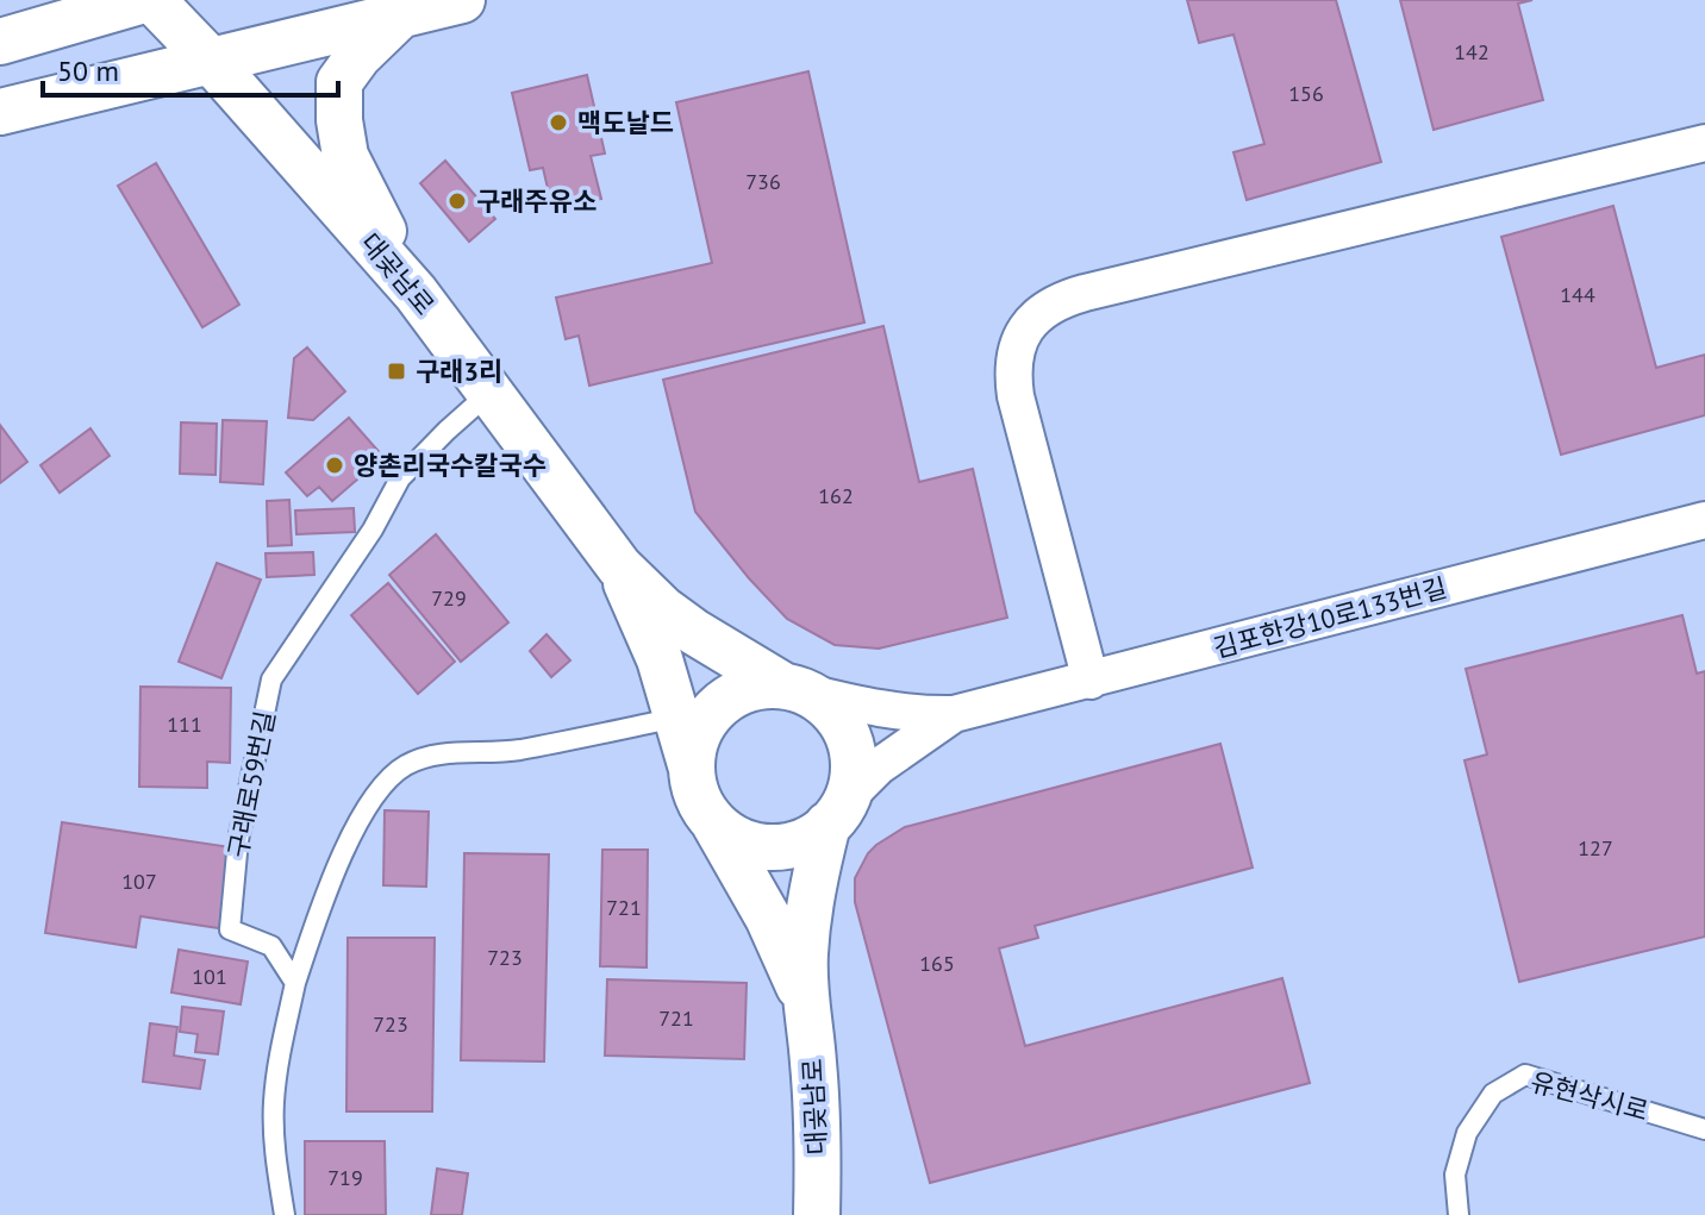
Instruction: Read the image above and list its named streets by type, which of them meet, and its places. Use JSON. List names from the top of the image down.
{
  "streets": {
    "street": ["대곶남로", "김포한강10로133번길"],
    "lane": ["구래로59번길", "유현삭시로"]
  },
  "crossings": [
    ["대곶남로", "구래로59번길"]
  ],
  "places": {
    "other": ["맥도날드", "구래주유소", "양촌리국수칼국수"],
    "transit": ["구래3리"]
  },
  "house_numbers": [
    "142",
    "156",
    "736",
    "144",
    "162",
    "729",
    "111",
    "127",
    "107",
    "721",
    "723",
    "165",
    "101",
    "721",
    "723",
    "719"
  ],
  "scale_bar": "50 m"
}
